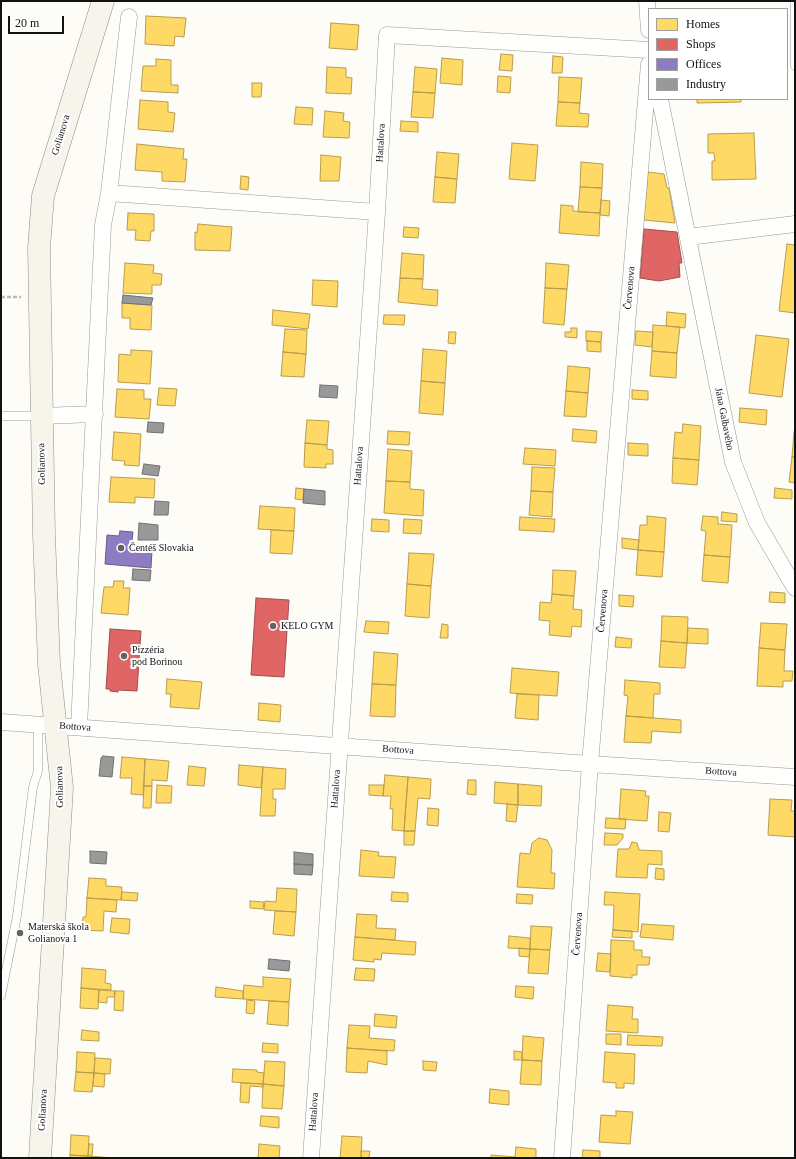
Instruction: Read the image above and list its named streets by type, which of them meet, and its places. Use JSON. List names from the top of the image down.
{
  "streets": {
    "street": [
      "Golianova",
      "Hattalova",
      "Červenova",
      "Jána Galbavého",
      "Bottova"
    ]
  },
  "crossings": [
    ["Golianova", "Bottova"],
    ["Hattalova", "Bottova"],
    ["Červenova", "Bottova"]
  ],
  "places": [
    "Čentéš Slovakia",
    "KELO GYM",
    "Pizzéria pod Borinou",
    "Materská škola Golianova 1"
  ],
  "legend": [
    "Homes",
    "Shops",
    "Offices",
    "Industry"
  ],
  "scale_bar": "20 m"
}
